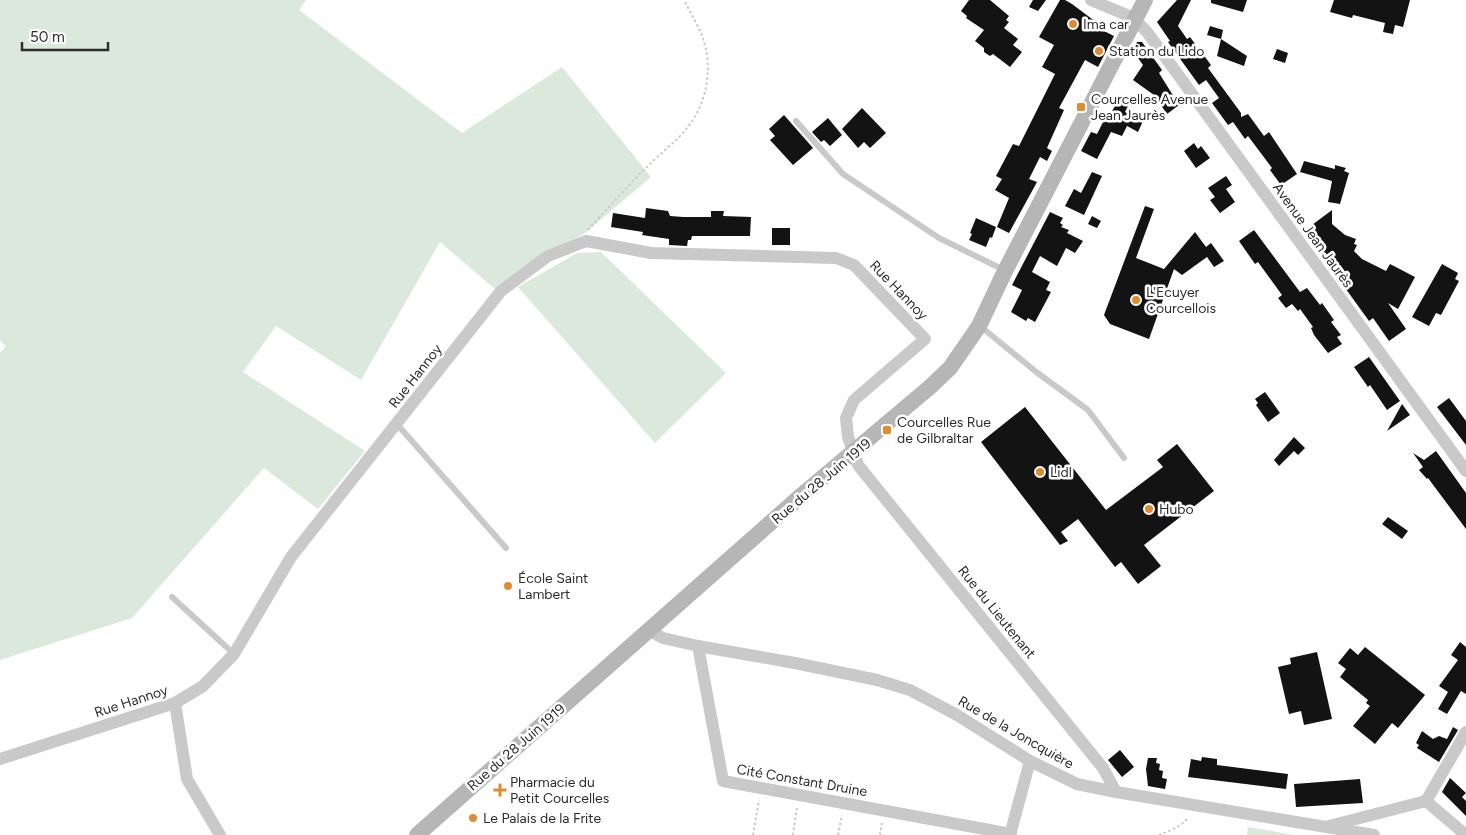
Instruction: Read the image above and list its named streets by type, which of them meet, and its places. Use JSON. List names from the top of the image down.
{
  "streets": {
    "main road": ["Rue du 28 Juin 1919"],
    "street": [
      "Avenue Jean Jaurès",
      "Rue Hannoy",
      "Rue du Lieutenant",
      "Rue de la Joncquière",
      "Cité Constant Druine"
    ]
  },
  "crossings": [
    ["Avenue Jean Jaurès", "Rue du 28 Juin 1919"],
    ["Rue Hannoy", "Rue du Lieutenant"],
    ["Rue du 28 Juin 1919", "Rue du Lieutenant"],
    ["Rue du 28 Juin 1919", "Rue de la Joncquière"],
    ["Rue du Lieutenant", "Rue de la Joncquière"],
    ["Rue de la Joncquière", "Cité Constant Druine"]
  ],
  "places": {
    "other": [
      "Ima car",
      "Station du Lido",
      "L'Ecuyer Courcellois",
      "Lidl",
      "Hubo",
      "École Saint Lambert",
      "Le Palais de la Frite"
    ],
    "transit": ["Courcelles Avenue Jean Jaurès", "Courcelles Rue de Gilbraltar"],
    "health": ["Pharmacie du Petit Courcelles"]
  },
  "scale_bar": "50 m"
}
